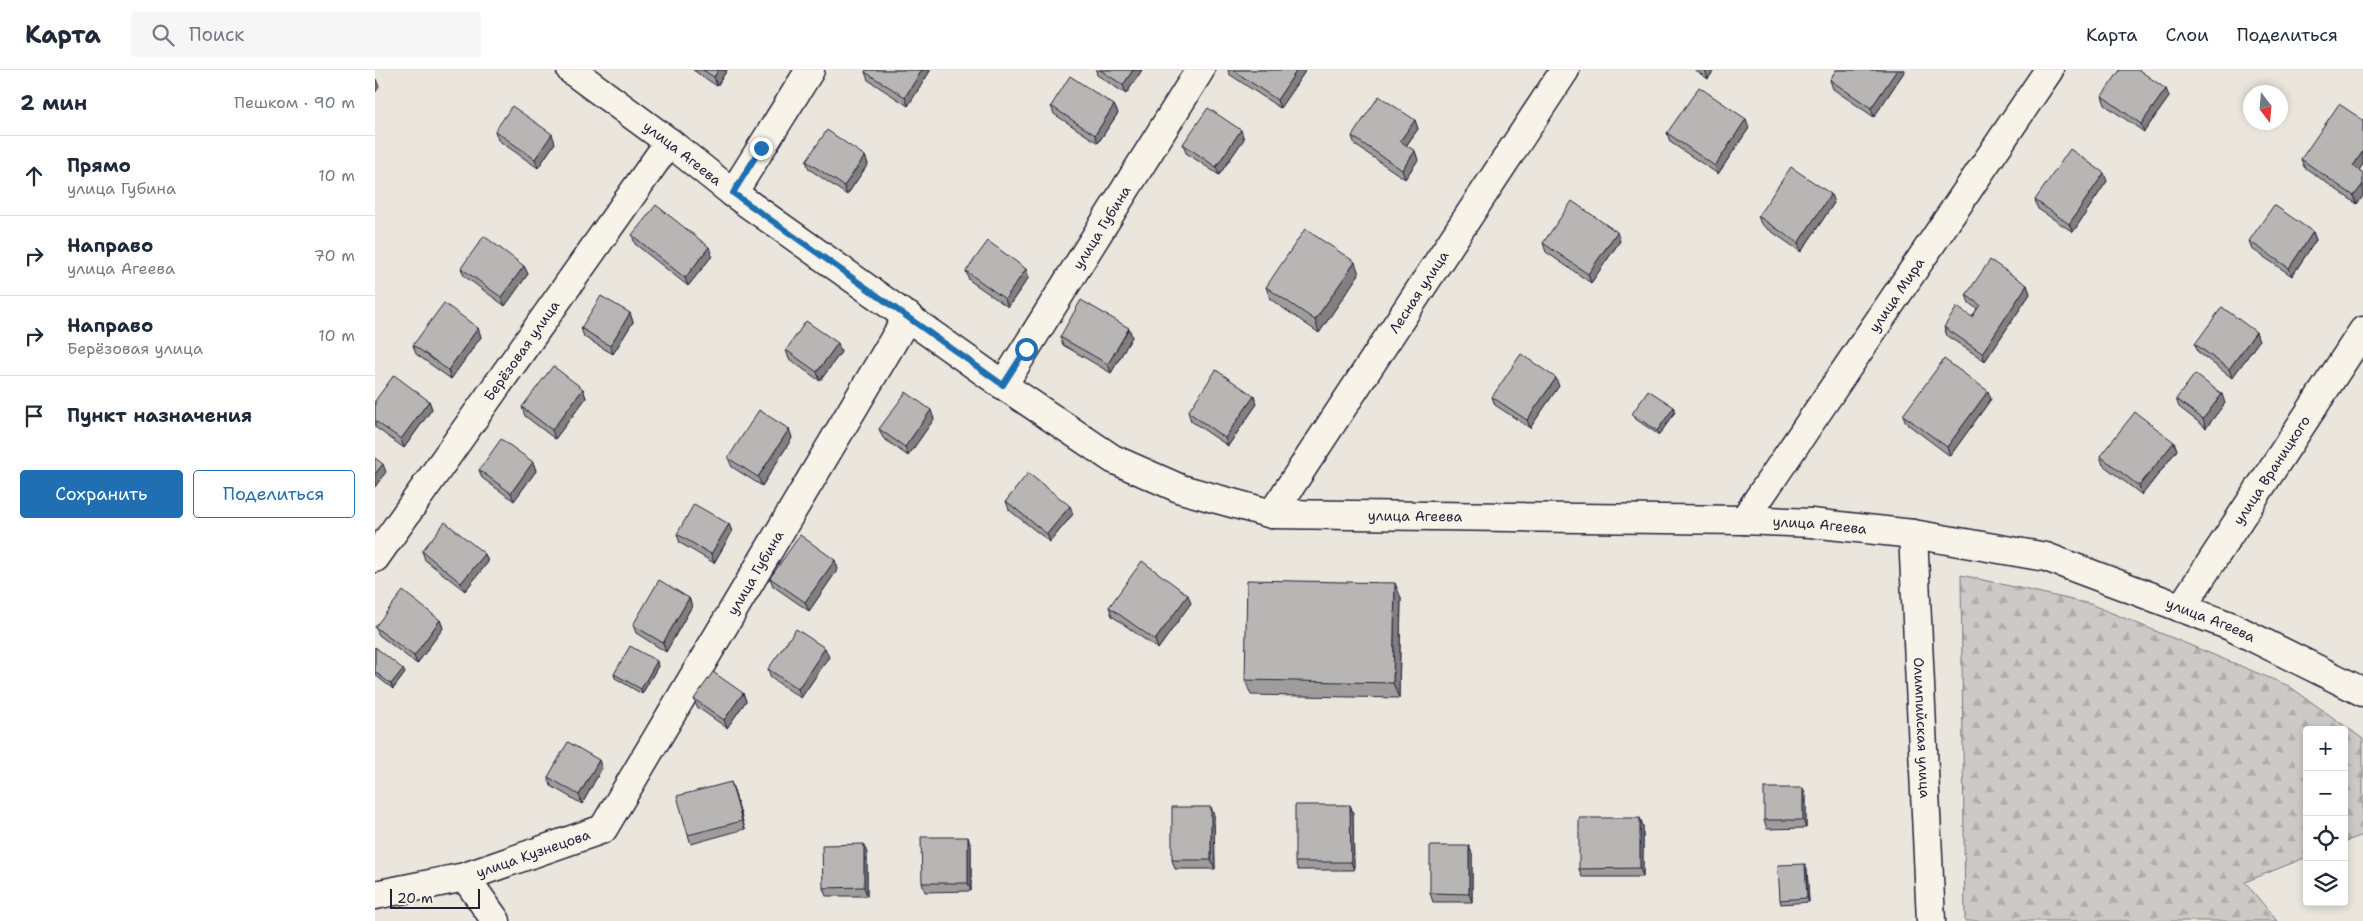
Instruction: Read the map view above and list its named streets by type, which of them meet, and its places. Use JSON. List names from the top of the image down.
{
  "streets": {
    "street": [
      "улица Агеева",
      "улица Губина",
      "Лесная улица",
      "улица Мира",
      "Берёзовая улица",
      "улица Враницкого",
      "Олимпийская улица",
      "улица Кузнецова"
    ]
  },
  "crossings": [
    ["улица Агеева", "улица Губина"],
    ["улица Агеева", "Лесная улица"],
    ["улица Агеева", "улица Мира"],
    ["улица Агеева", "Берёзовая улица"],
    ["улица Агеева", "улица Враницкого"],
    ["улица Агеева", "Олимпийская улица"],
    ["улица Губина", "улица Кузнецова"]
  ],
  "scale_bar": "20 m",
  "north": "bottom",
  "page": {
    "header": "Карта",
    "search": "Поиск",
    "nav": ["Карта", "Слои", "Поделиться"],
    "heading": ["2 мин", "Пешком · 90 m"],
    "list": [
      ["Прямо", "улица Губина", "10 m"],
      ["Направо", "улица Агеева", "70 m"],
      ["Направо", "Берёзовая улица", "10 m"],
      "Пункт назначения"
    ],
    "buttons": ["Сохранить", "Поделиться"],
    "map_buttons": ["+", "−"],
    "scale": "20 m"
  }
}
